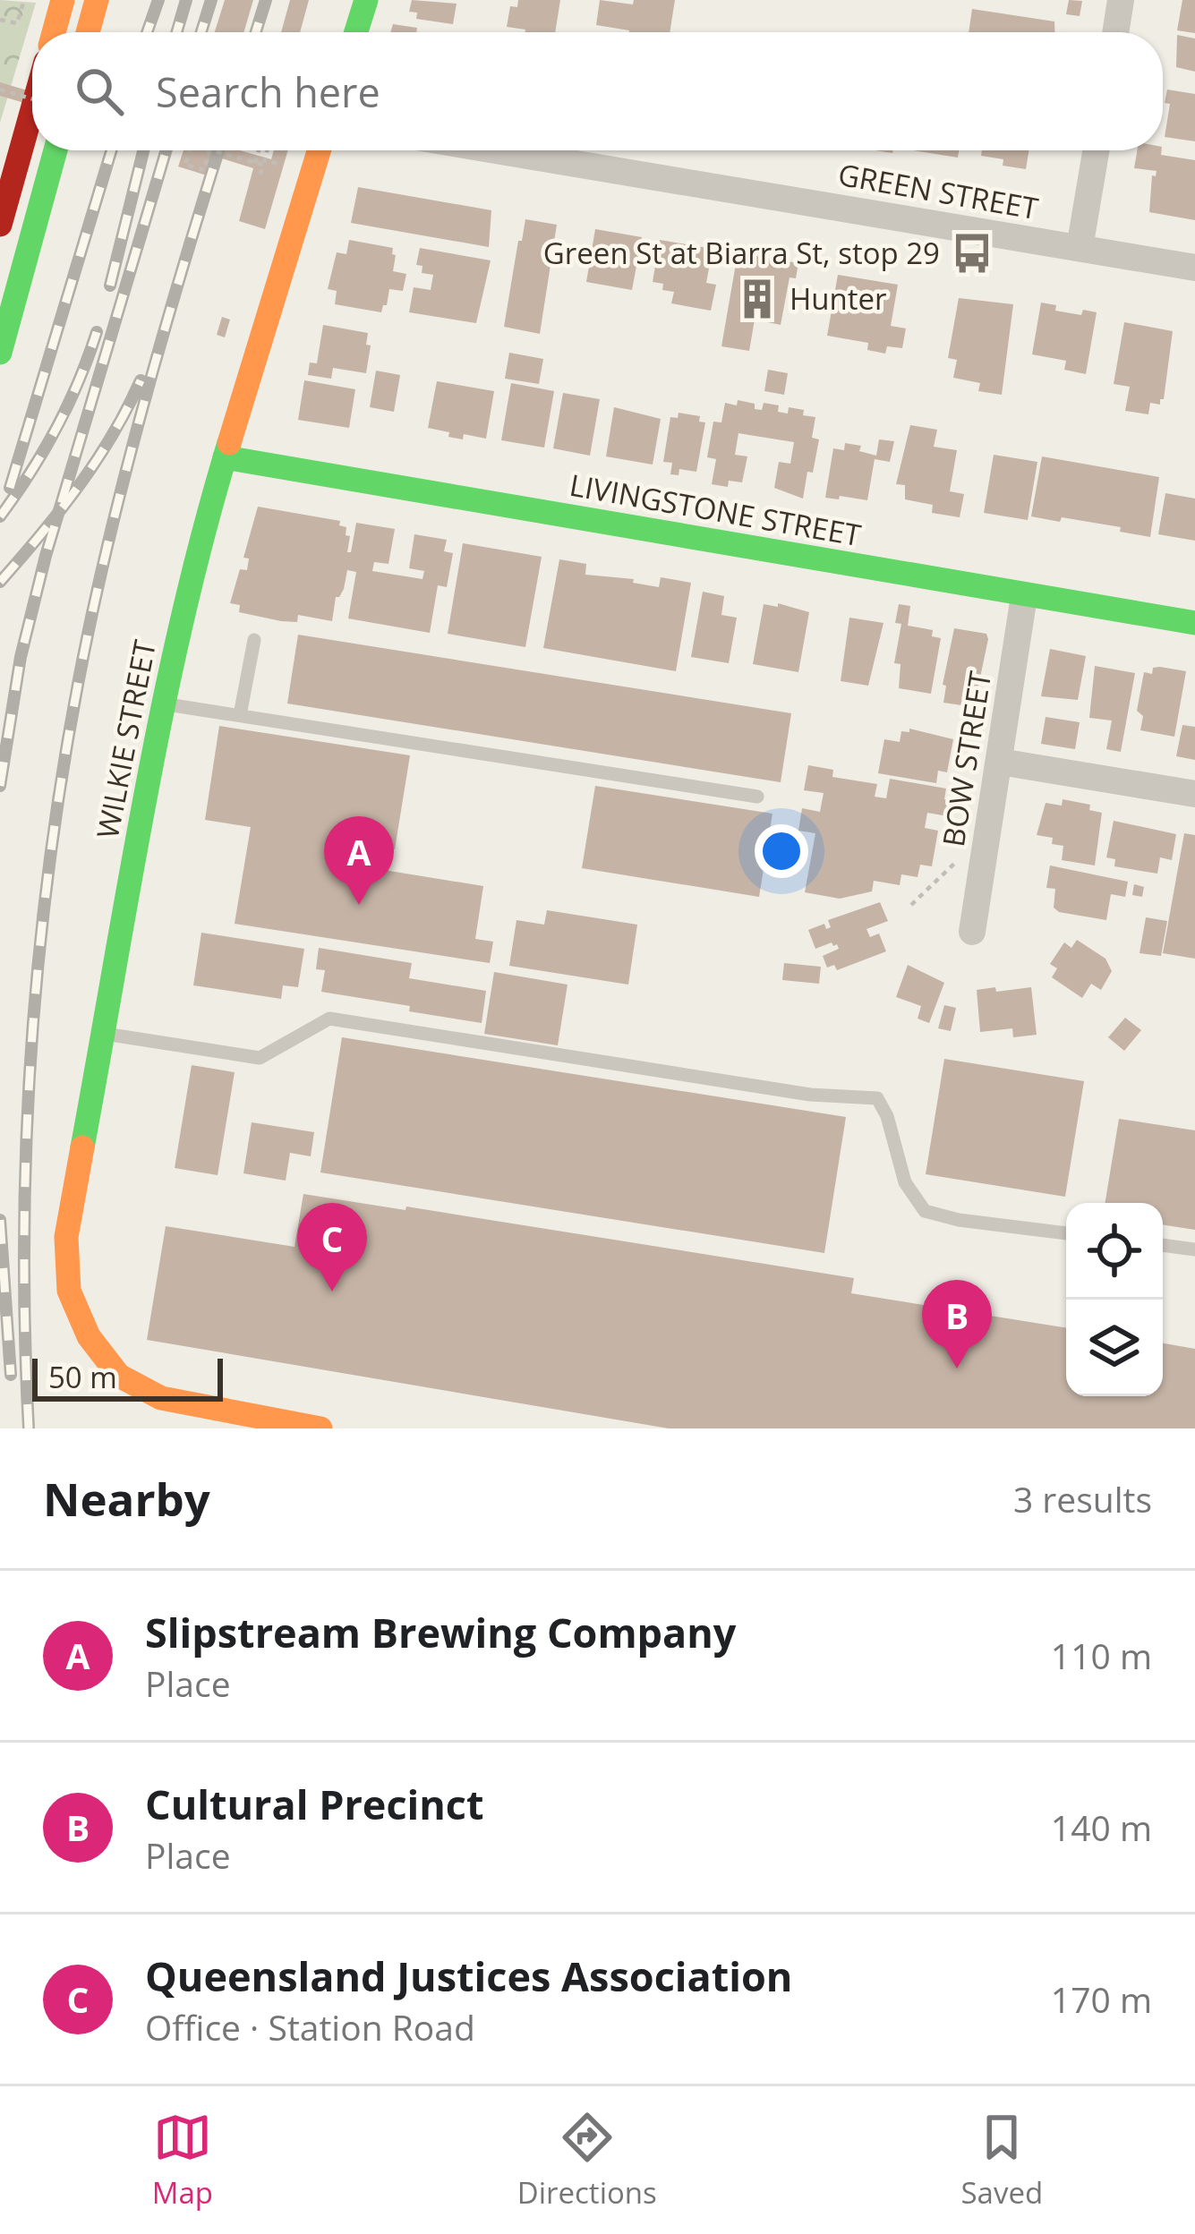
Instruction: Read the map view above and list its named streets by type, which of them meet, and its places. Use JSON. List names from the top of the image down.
{
  "streets": {
    "street": [
      "GREEN STREET",
      "LIVINGSTONE STREET",
      "WILKIE STREET",
      "BOW STREET"
    ]
  },
  "crossings": [
    ["LIVINGSTONE STREET", "WILKIE STREET"],
    ["LIVINGSTONE STREET", "BOW STREET"]
  ],
  "places": {
    "bus stop": ["Green St at Biarra St, stop 29"],
    "building": ["Hunter"]
  },
  "scale_bar": "50 m",
  "page": {
    "search": "Search here",
    "pins": ["A", "C", "B"],
    "scale": "50 m",
    "heading": ["Nearby", "3 results"],
    "list": [
      {
        "mark": "A",
        "name": "Slipstream Brewing Company",
        "note": "Place",
        "value": "110 m"
      },
      {
        "mark": "B",
        "name": "Cultural Precinct",
        "note": "Place",
        "value": "140 m"
      },
      {
        "mark": "C",
        "name": "Queensland Justices Association",
        "note": "Office · Station Road",
        "value": "170 m"
      }
    ],
    "nav": ["Map", "Directions", "Saved"]
  }
}
